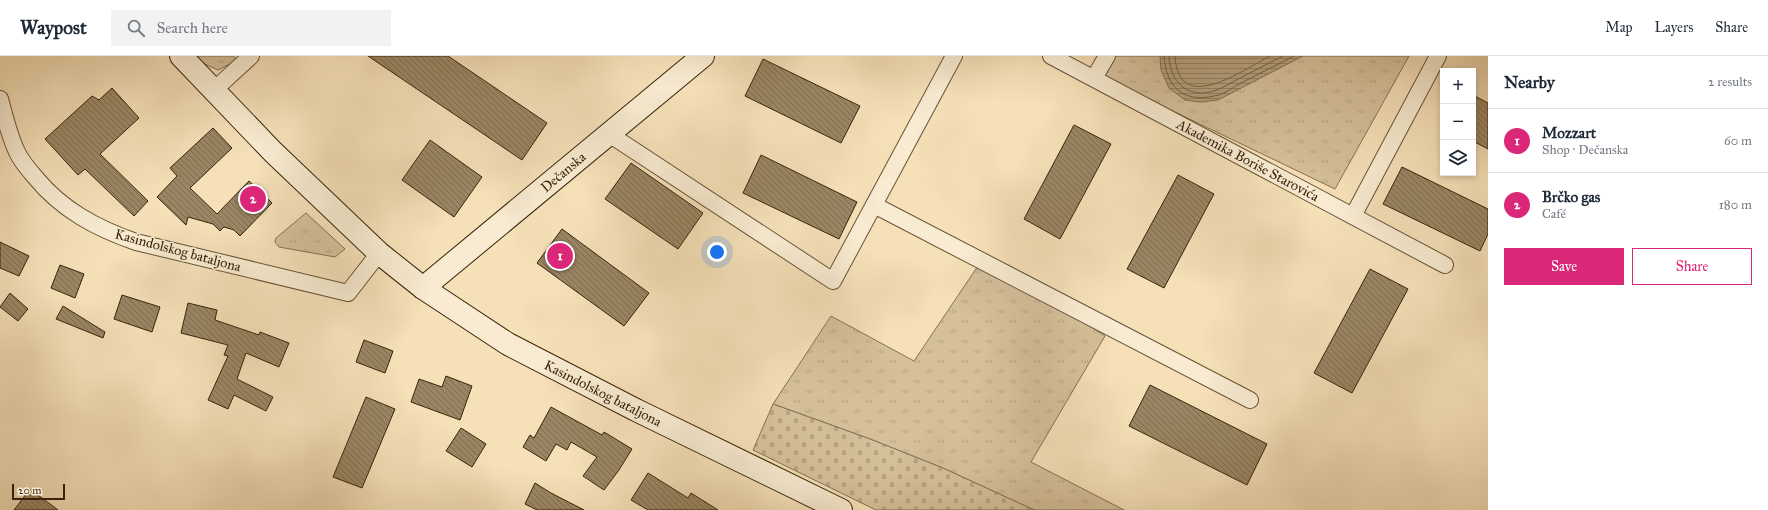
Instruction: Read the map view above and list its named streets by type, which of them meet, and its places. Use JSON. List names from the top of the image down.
{
  "streets": {
    "street": ["Akademika Boriše Starovića", "Dečanska", "Kasindolskog bataljona"]
  },
  "crossings": [
    ["Dečanska", "Kasindolskog bataljona"]
  ],
  "scale_bar": "20 m",
  "page": {
    "header": "Waypost",
    "search": "Search here",
    "nav": ["Map", "Layers", "Share"],
    "heading": ["Nearby", "2 results"],
    "map_buttons": ["+", "−"],
    "list": [
      {
        "mark": "1",
        "name": "Mozzart",
        "note": "Shop · Dečanska",
        "value": "60 m"
      },
      {
        "mark": "2",
        "name": "Brčko gas",
        "note": "Café",
        "value": "180 m"
      }
    ],
    "pins": ["2", "1"],
    "buttons": ["Save", "Share"],
    "scale": "20 m"
  }
}
